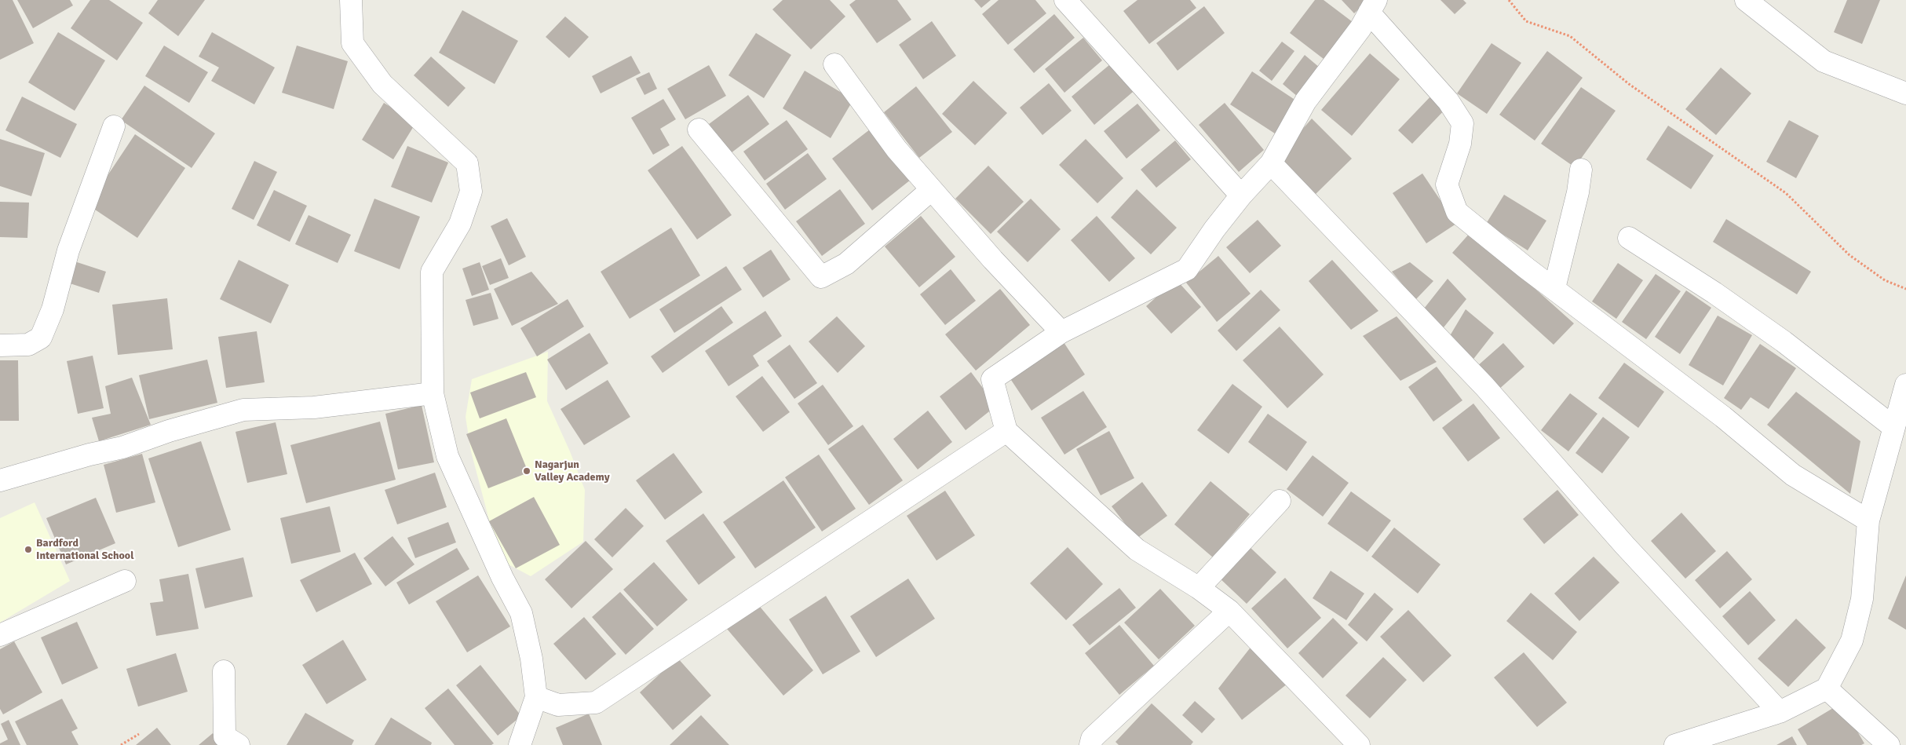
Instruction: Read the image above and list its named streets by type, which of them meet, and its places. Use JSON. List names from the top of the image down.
{
  "places": ["Nagarjun Valley Academy", "Bardford International School"]
}
